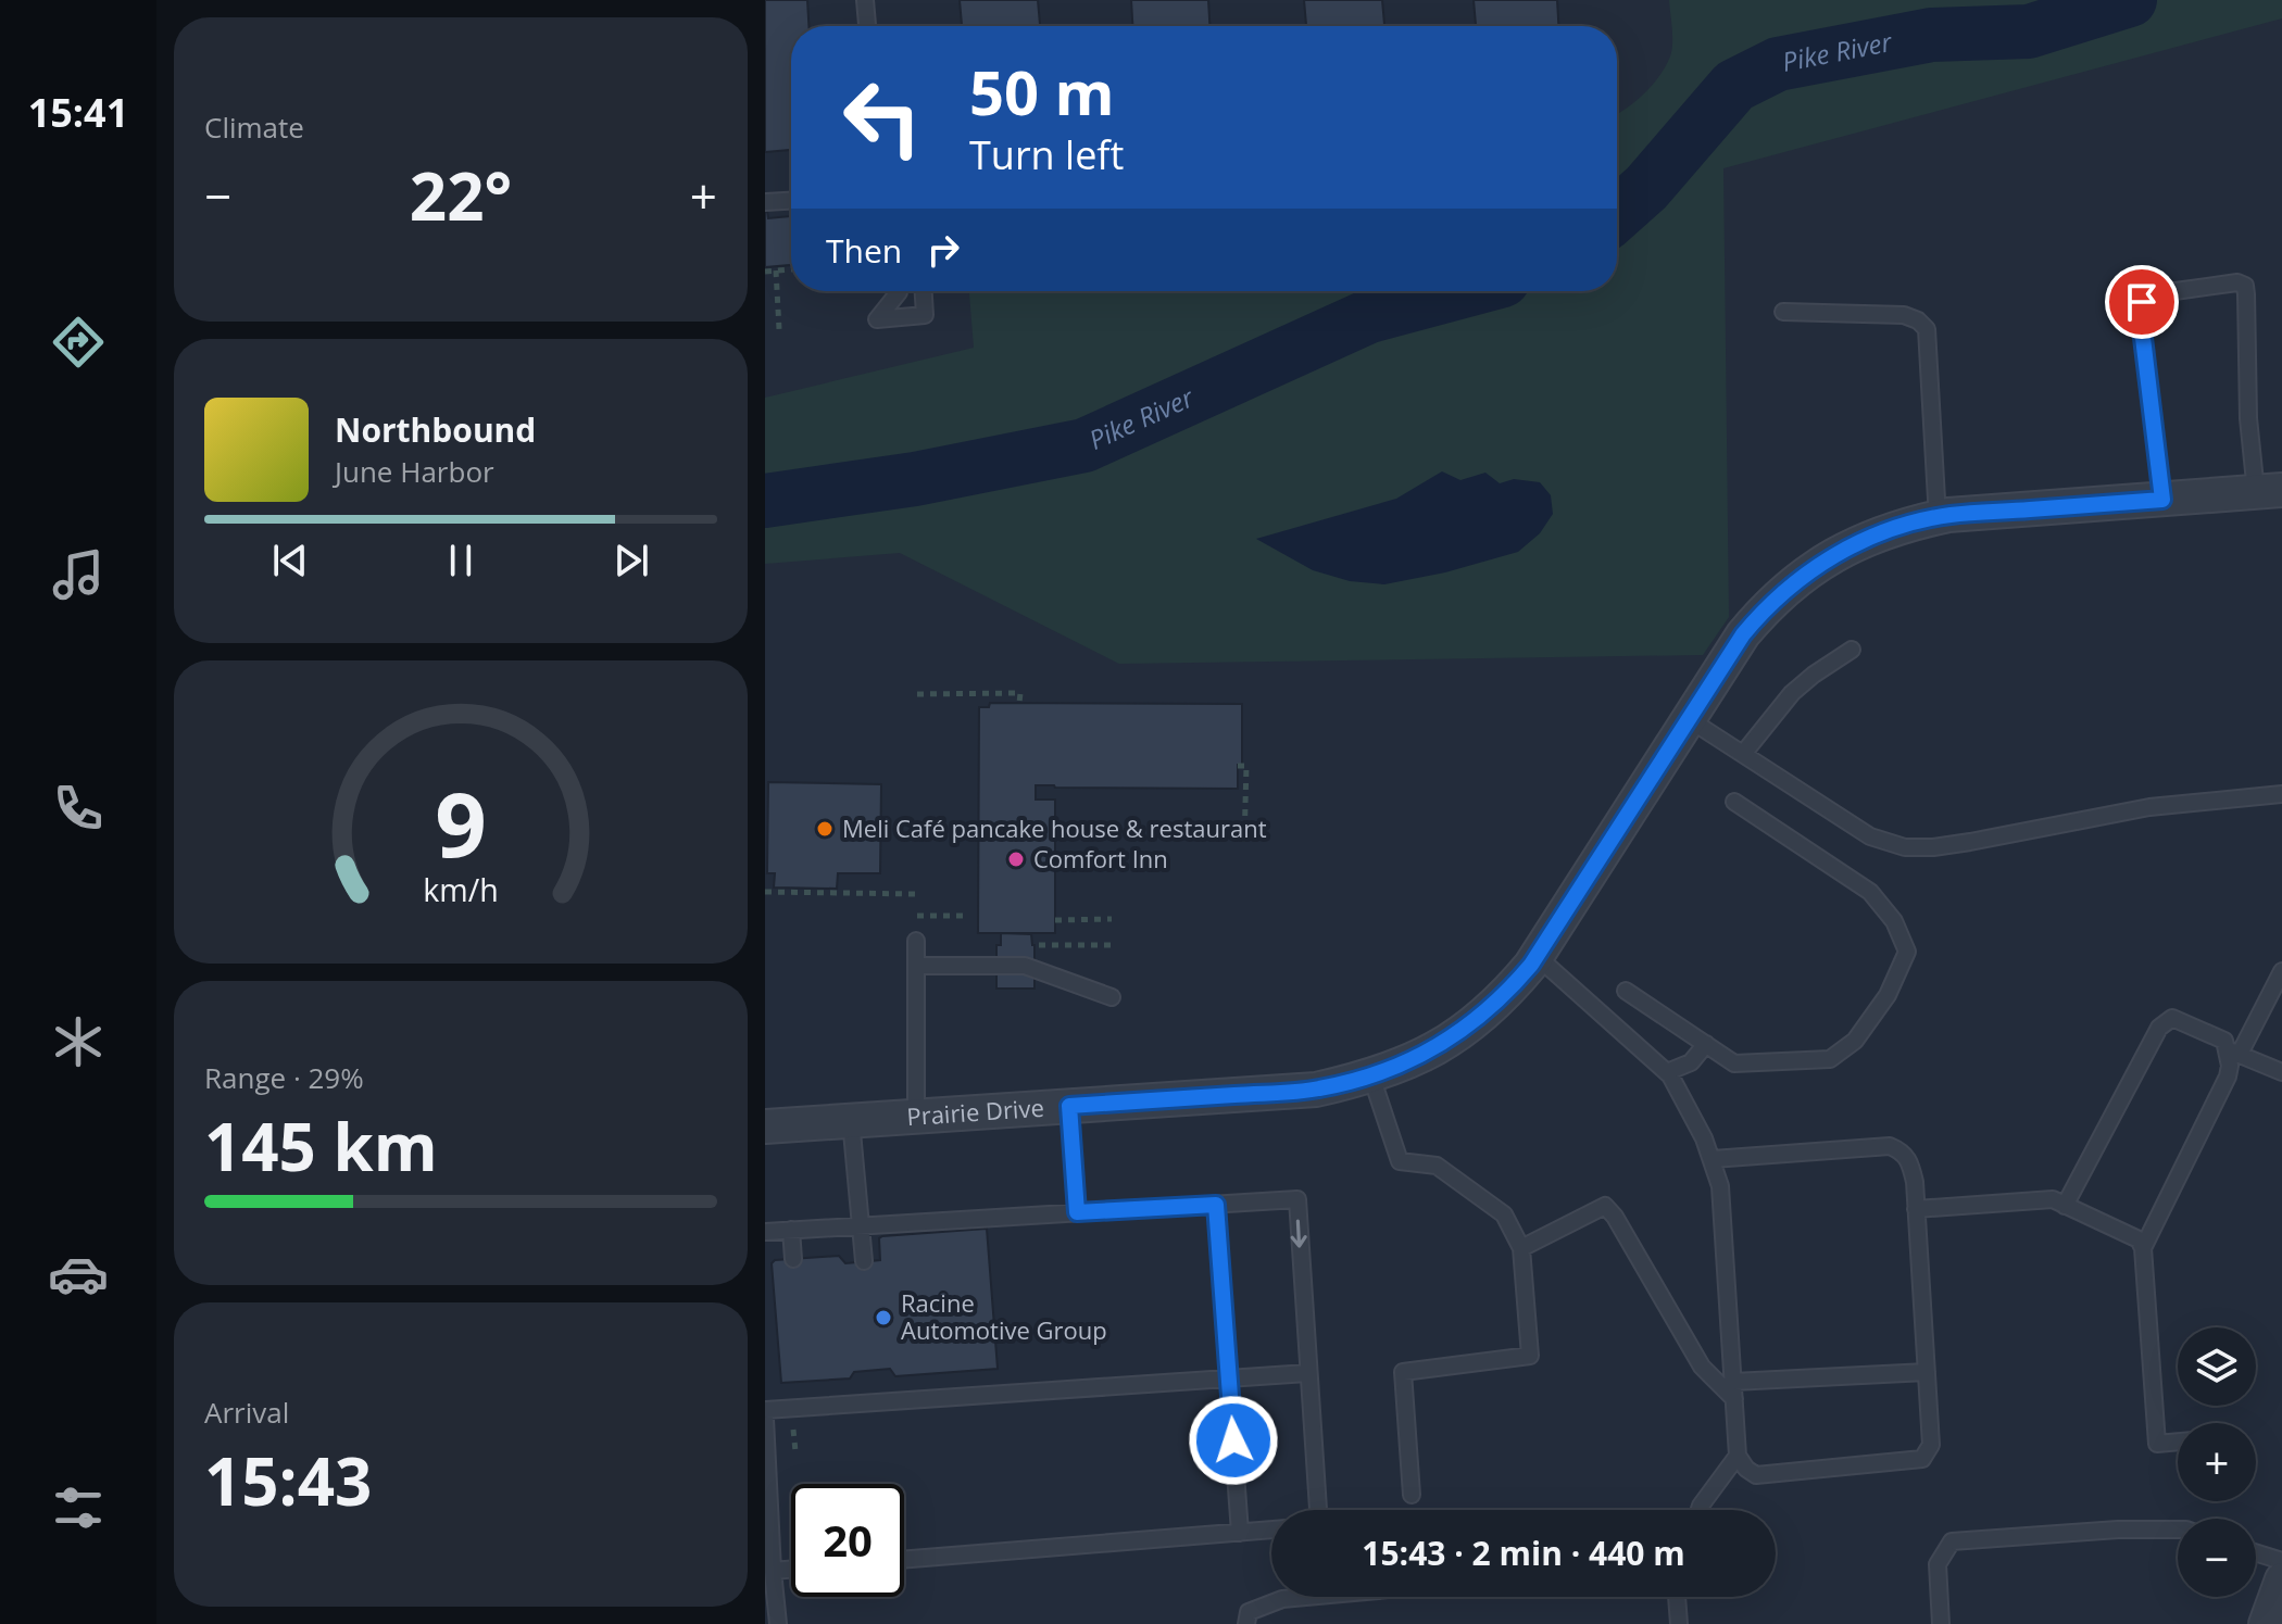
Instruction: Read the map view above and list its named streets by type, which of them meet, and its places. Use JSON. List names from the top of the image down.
{
  "streets": {
    "street": ["Prairie Drive"]
  },
  "water": ["Pike River"],
  "places": ["Meli Café pancake house & restaurant", "Comfort Inn", "Racine Automotive Group"],
  "page": {
    "tabs": "15:41",
    "tile": [
      "Climate",
      ["Range · 29%", "145 km"],
      ["Arrival", "15:43"]
    ],
    "turn": ["50 m", "Turn left"],
    "heat": ["−", "22°", "+"],
    "then": "Then",
    "song": ["Northbound", "June Harbor"],
    "map_buttons": ["+", "−"],
    "limit": "20",
    "trip": "15:43 · 2 min · 440 m",
    "gauge": ["9", "km/h"]
  }
}
